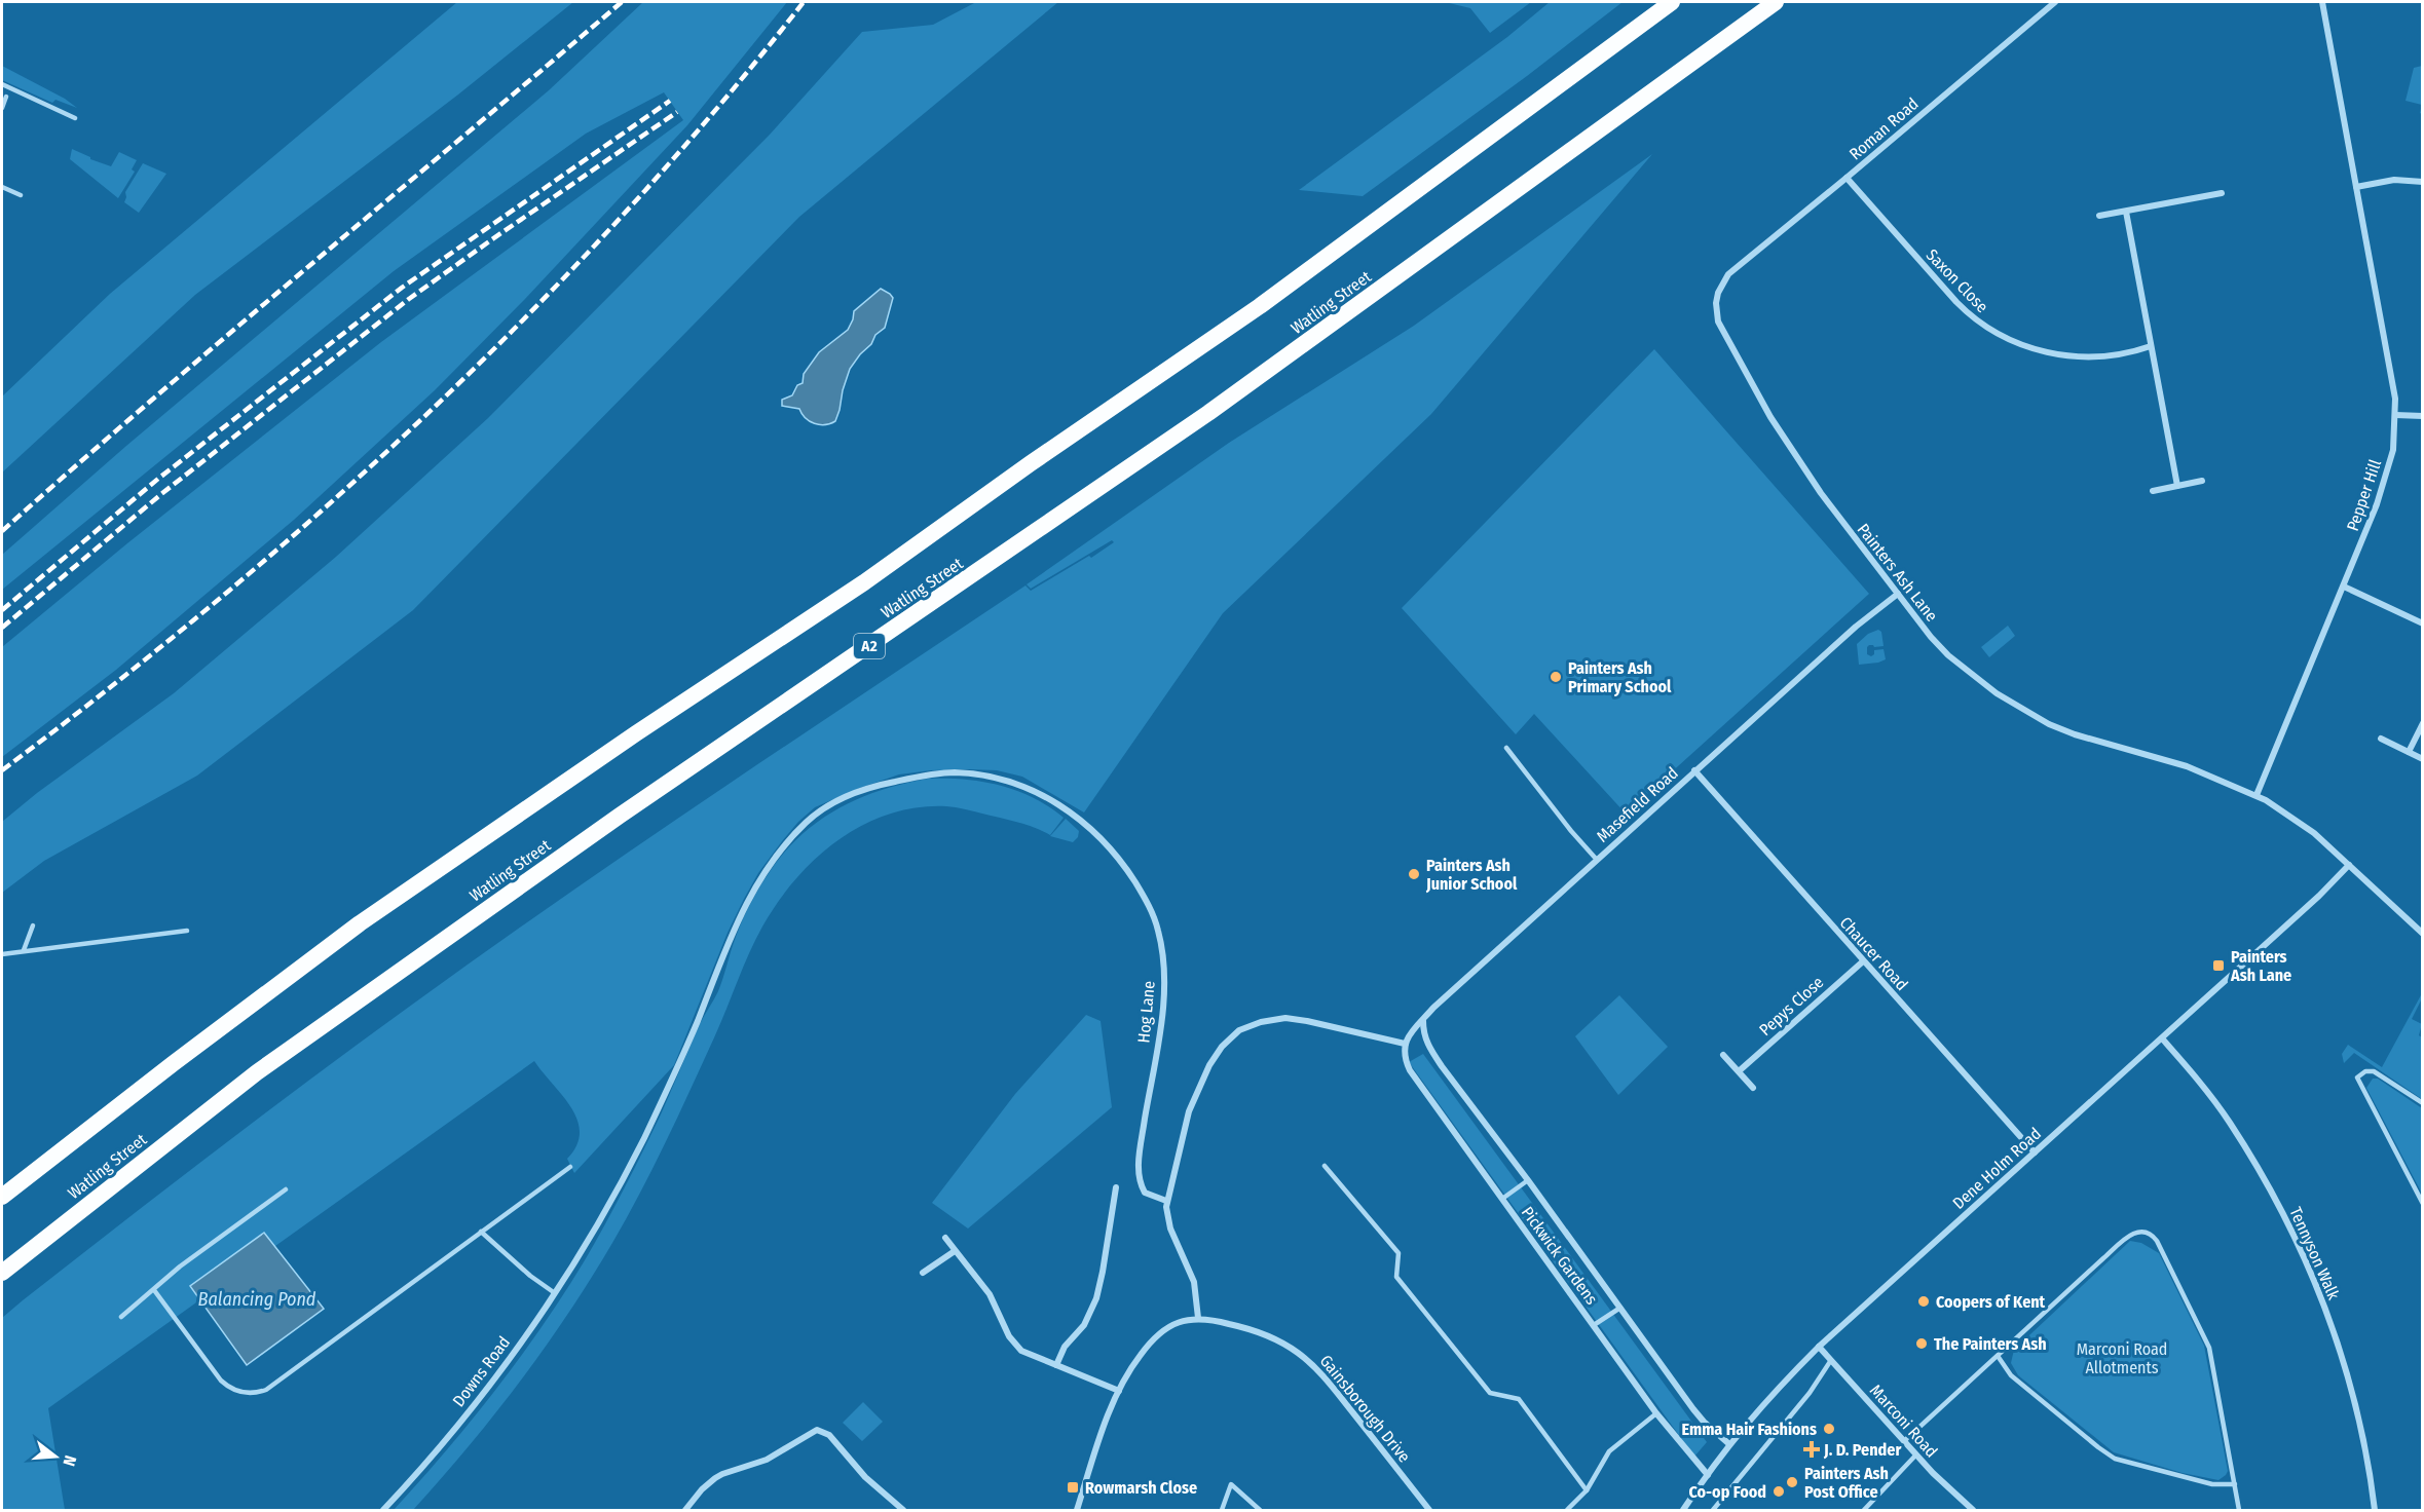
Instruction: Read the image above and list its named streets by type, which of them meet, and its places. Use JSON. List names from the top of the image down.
{
  "streets": {
    "highway": ["Watling Street", "A2"],
    "street": [
      "Roman Road",
      "Saxon Close",
      "Pepper Hill",
      "Painters Ash Lane",
      "Masefield Road",
      "Chaucer Road",
      "Pepys Close",
      "Hog Lane",
      "Dene Holm Road",
      "Tennyson Walk",
      "Pickwick Gardens",
      "Downs Road",
      "Gainsborough Drive",
      "Marconi Road"
    ]
  },
  "crossings": [
    ["Roman Road", "Saxon Close"],
    ["Roman Road", "Painters Ash Lane"],
    ["Pepper Hill", "Painters Ash Lane"],
    ["Painters Ash Lane", "Masefield Road"],
    ["Painters Ash Lane", "Dene Holm Road"],
    ["Masefield Road", "Chaucer Road"],
    ["Masefield Road", "Pickwick Gardens"],
    ["Chaucer Road", "Pepys Close"],
    ["Chaucer Road", "Dene Holm Road"],
    ["Hog Lane", "Downs Road"],
    ["Dene Holm Road", "Tennyson Walk"],
    ["Dene Holm Road", "Pickwick Gardens"],
    ["Dene Holm Road", "Marconi Road"]
  ],
  "water": ["Balancing Pond"],
  "parks": ["Marconi Road Allotments"],
  "places": {
    "other": [
      "Painters Ash Primary School",
      "Painters Ash Junior School",
      "Coopers of Kent",
      "The Painters Ash",
      "Emma Hair Fashions",
      "Painters Ash Post Office",
      "Co-op Food"
    ],
    "transit": ["Painters Ash Lane", "Rowmarsh Close"],
    "health": ["J. D. Pender"]
  },
  "north": "right"
}
